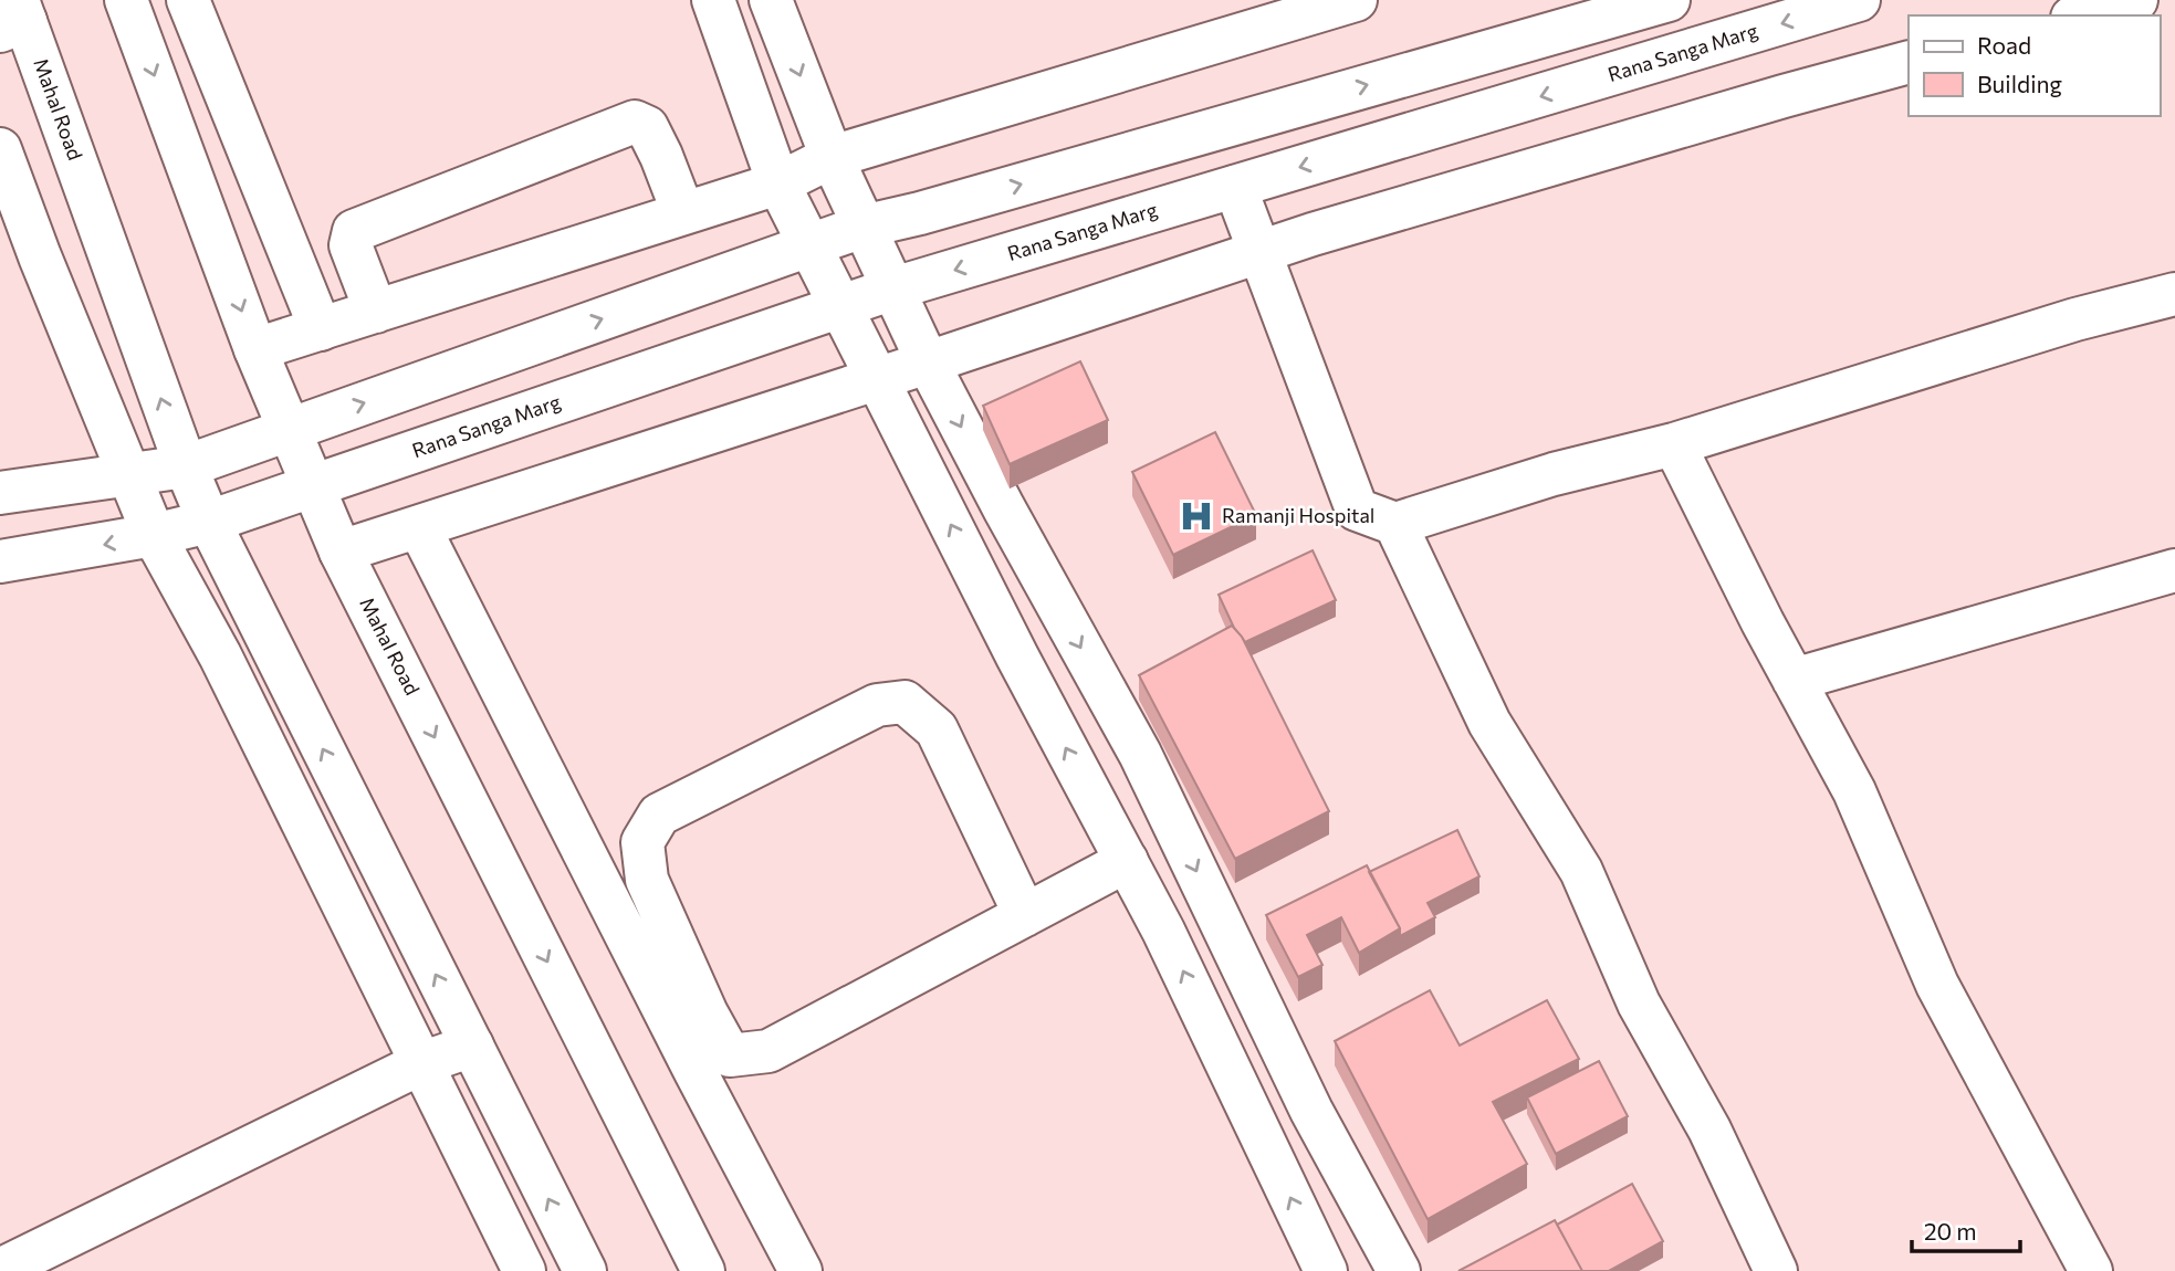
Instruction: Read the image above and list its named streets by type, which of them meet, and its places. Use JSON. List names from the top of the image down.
{
  "streets": {
    "main road": ["Rana Sanga Marg", "Mahal Road"]
  },
  "crossings": [
    ["Rana Sanga Marg", "Mahal Road"]
  ],
  "places": {
    "hospital": ["Ramanji Hospital"]
  },
  "legend": ["Road", "Building"],
  "scale_bar": "20 m"
}
